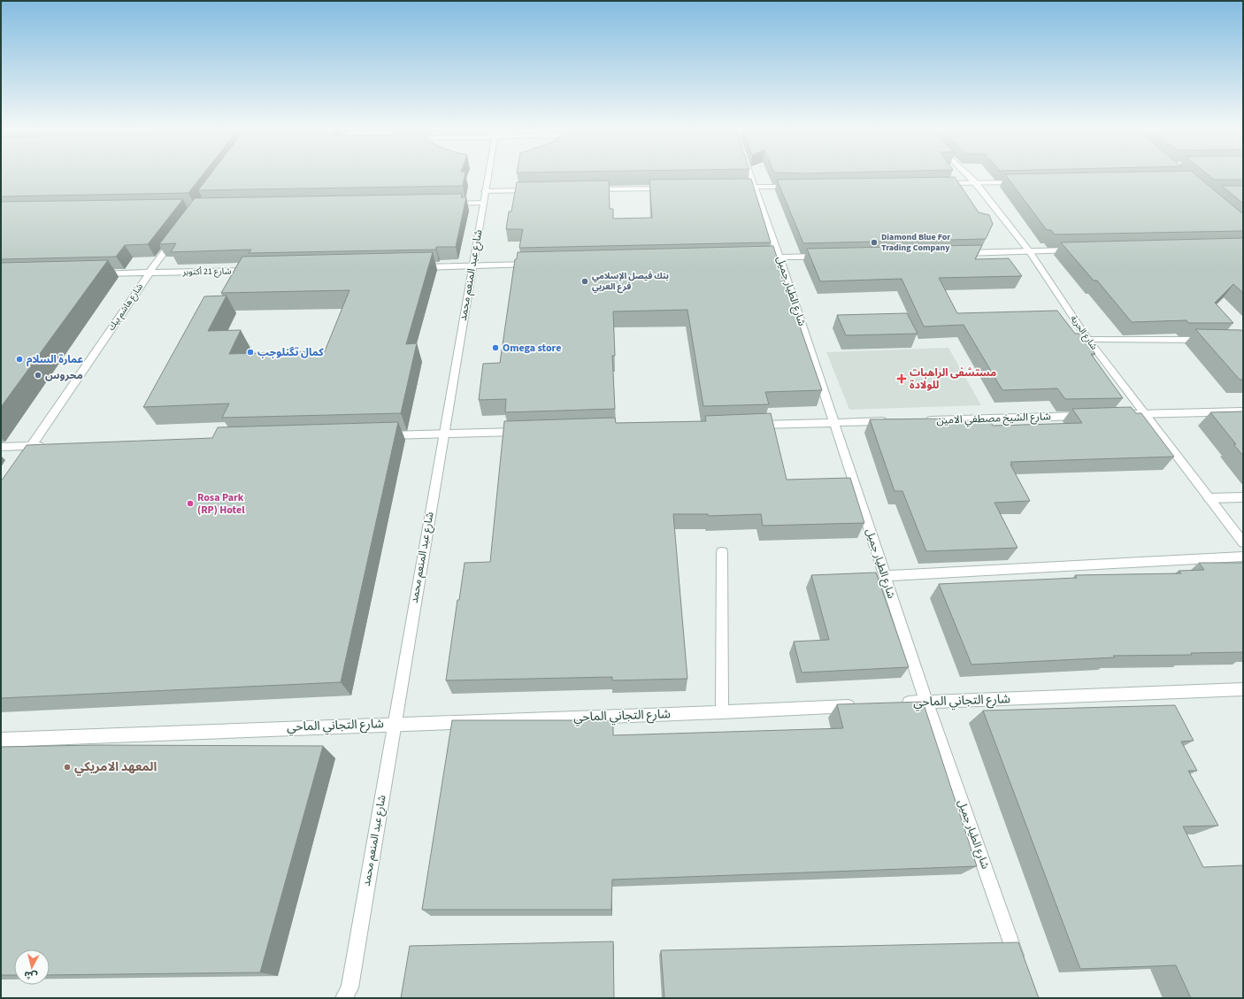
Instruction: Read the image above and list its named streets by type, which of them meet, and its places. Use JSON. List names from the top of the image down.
{
  "streets": {
    "street": [
      "شارع 21 أكتوبر",
      "شارع عبد المنعم محمد",
      "شارع الطيار جميل",
      "شارع هاشم بيك",
      "شارع الحرية",
      "شارع الشيخ مصطفي الامين",
      "شارع التجاني الماحي"
    ]
  },
  "crossings": [
    ["شارع 21 أكتوبر", "شارع هاشم بيك"],
    ["شارع عبد المنعم محمد", "شارع التجاني الماحي"],
    ["شارع الطيار جميل", "شارع التجاني الماحي"]
  ],
  "places": {
    "other": [
      "Diamond Blue For Trading Company",
      "بنك فيصل الإسلامي فرع العربي",
      "Omega store",
      "كمال تگنلوجب",
      "عمارة السلام",
      "محروس",
      "Rosa Park (RP) Hotel",
      "المعهد الامريكي"
    ],
    "health": ["مستشفى الراهبات للولادة"]
  },
  "north": "bottom"
}
